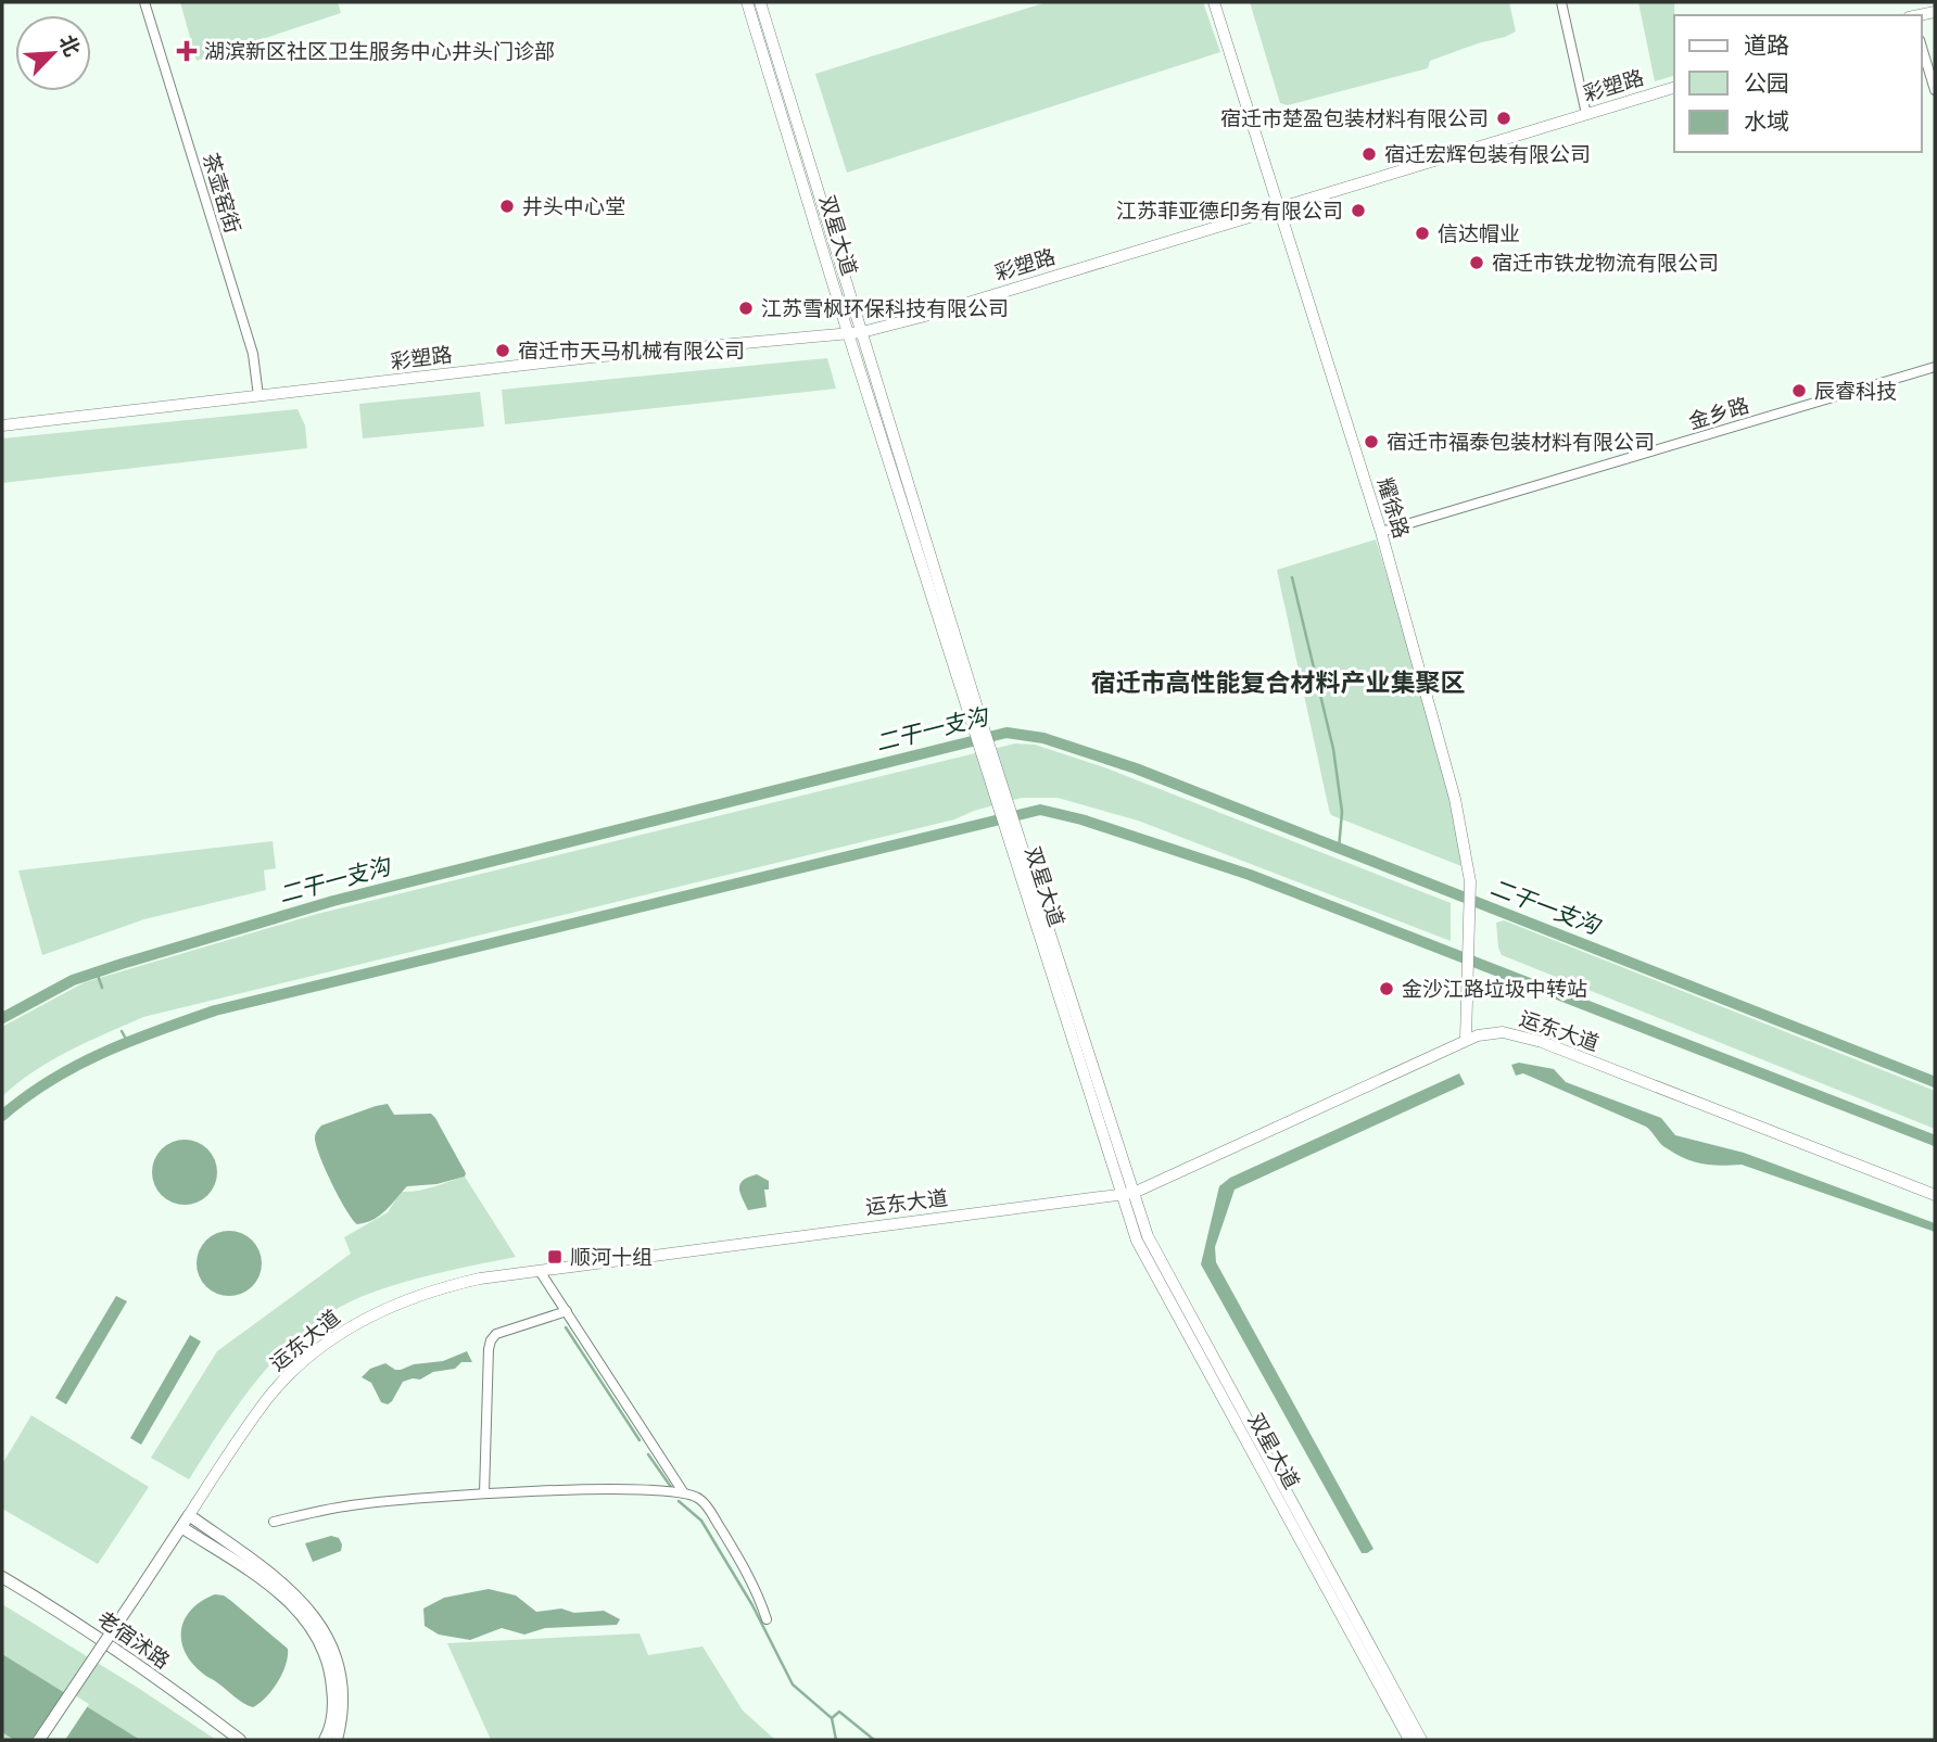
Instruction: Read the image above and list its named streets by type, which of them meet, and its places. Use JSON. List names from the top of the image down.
{
  "streets": {
    "main road": ["运东大道", "老宿沭路"],
    "street": [
      "彩塑路",
      "茶壶窑街",
      "双星大道",
      "金乡路",
      "耀徐路"
    ]
  },
  "crossings": [
    ["彩塑路", "茶壶窑街"],
    ["彩塑路", "双星大道"],
    ["彩塑路", "耀徐路"],
    ["双星大道", "运东大道"],
    ["金乡路", "耀徐路"],
    ["耀徐路", "运东大道"]
  ],
  "districts": ["宿迁市高性能复合材料产业集聚区"],
  "water": ["二干一支沟"],
  "places": {
    "health": ["湖滨新区社区卫生服务中心井头门诊部"],
    "other": [
      "宿迁市楚盈包装材料有限公司",
      "宿迁宏辉包装有限公司",
      "井头中心堂",
      "江苏菲亚德印务有限公司",
      "信达帽业",
      "宿迁市铁龙物流有限公司",
      "江苏雪枫环保科技有限公司",
      "宿迁市天马机械有限公司",
      "辰睿科技",
      "宿迁市福泰包装材料有限公司",
      "金沙江路垃圾中转站"
    ],
    "transit": ["顺河十组"]
  },
  "legend": ["道路", "公园", "水域"],
  "north": "top right"
}
